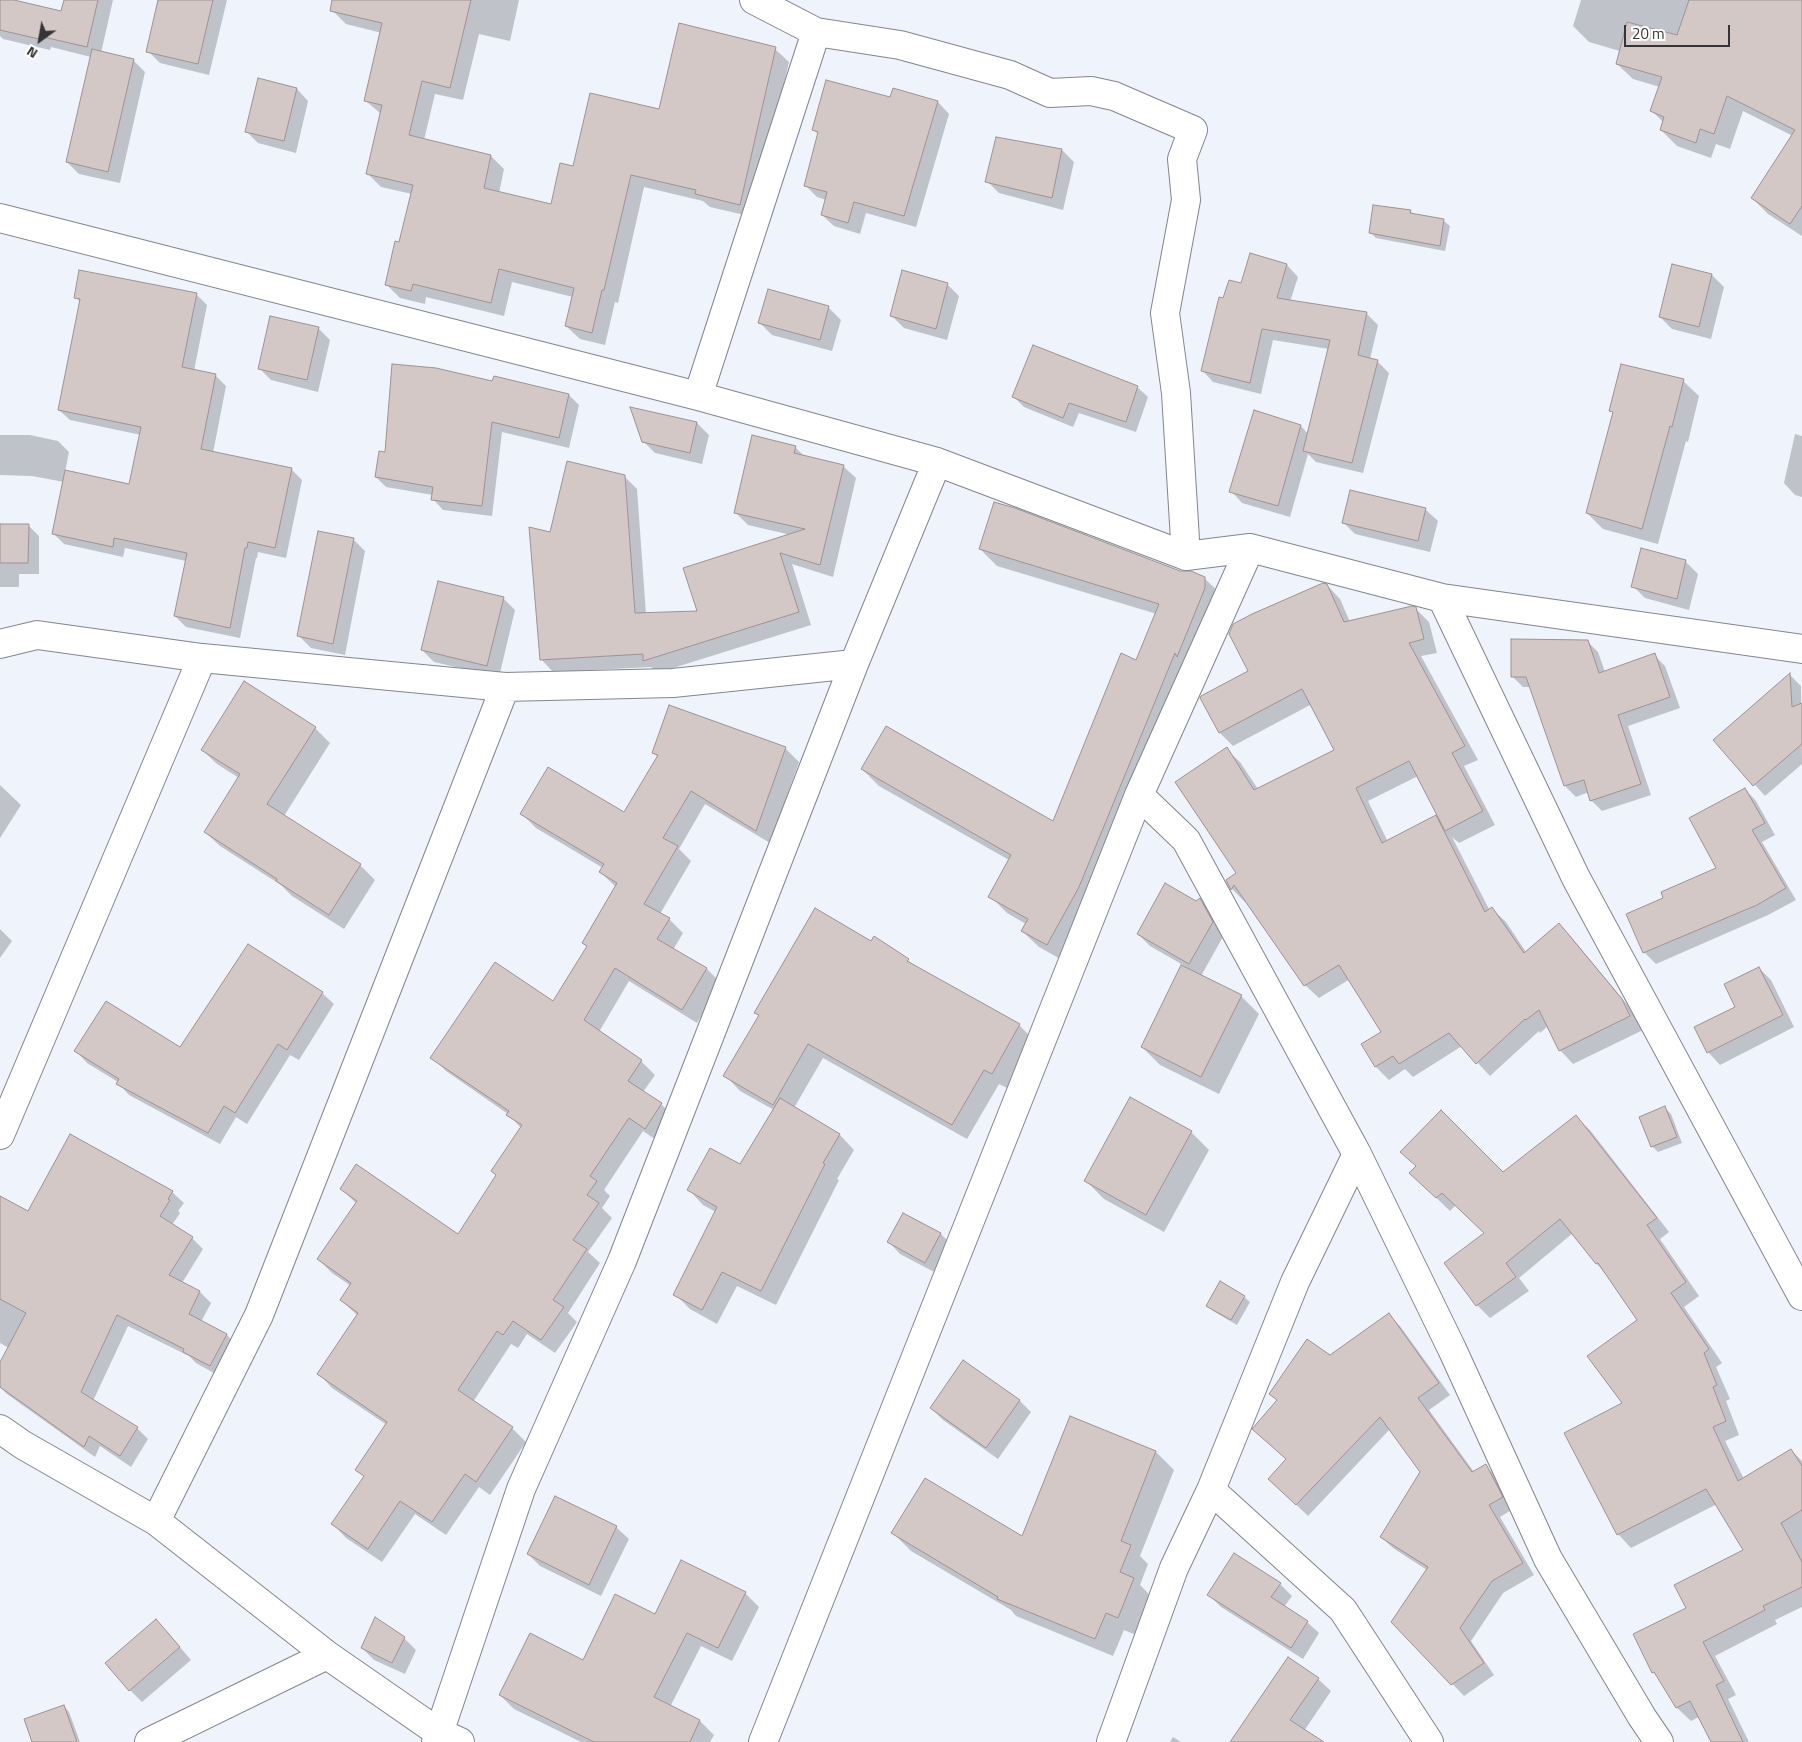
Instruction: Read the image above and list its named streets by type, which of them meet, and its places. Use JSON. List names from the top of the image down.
{
  "scale_bar": "20 m",
  "north": "bottom left"
}
